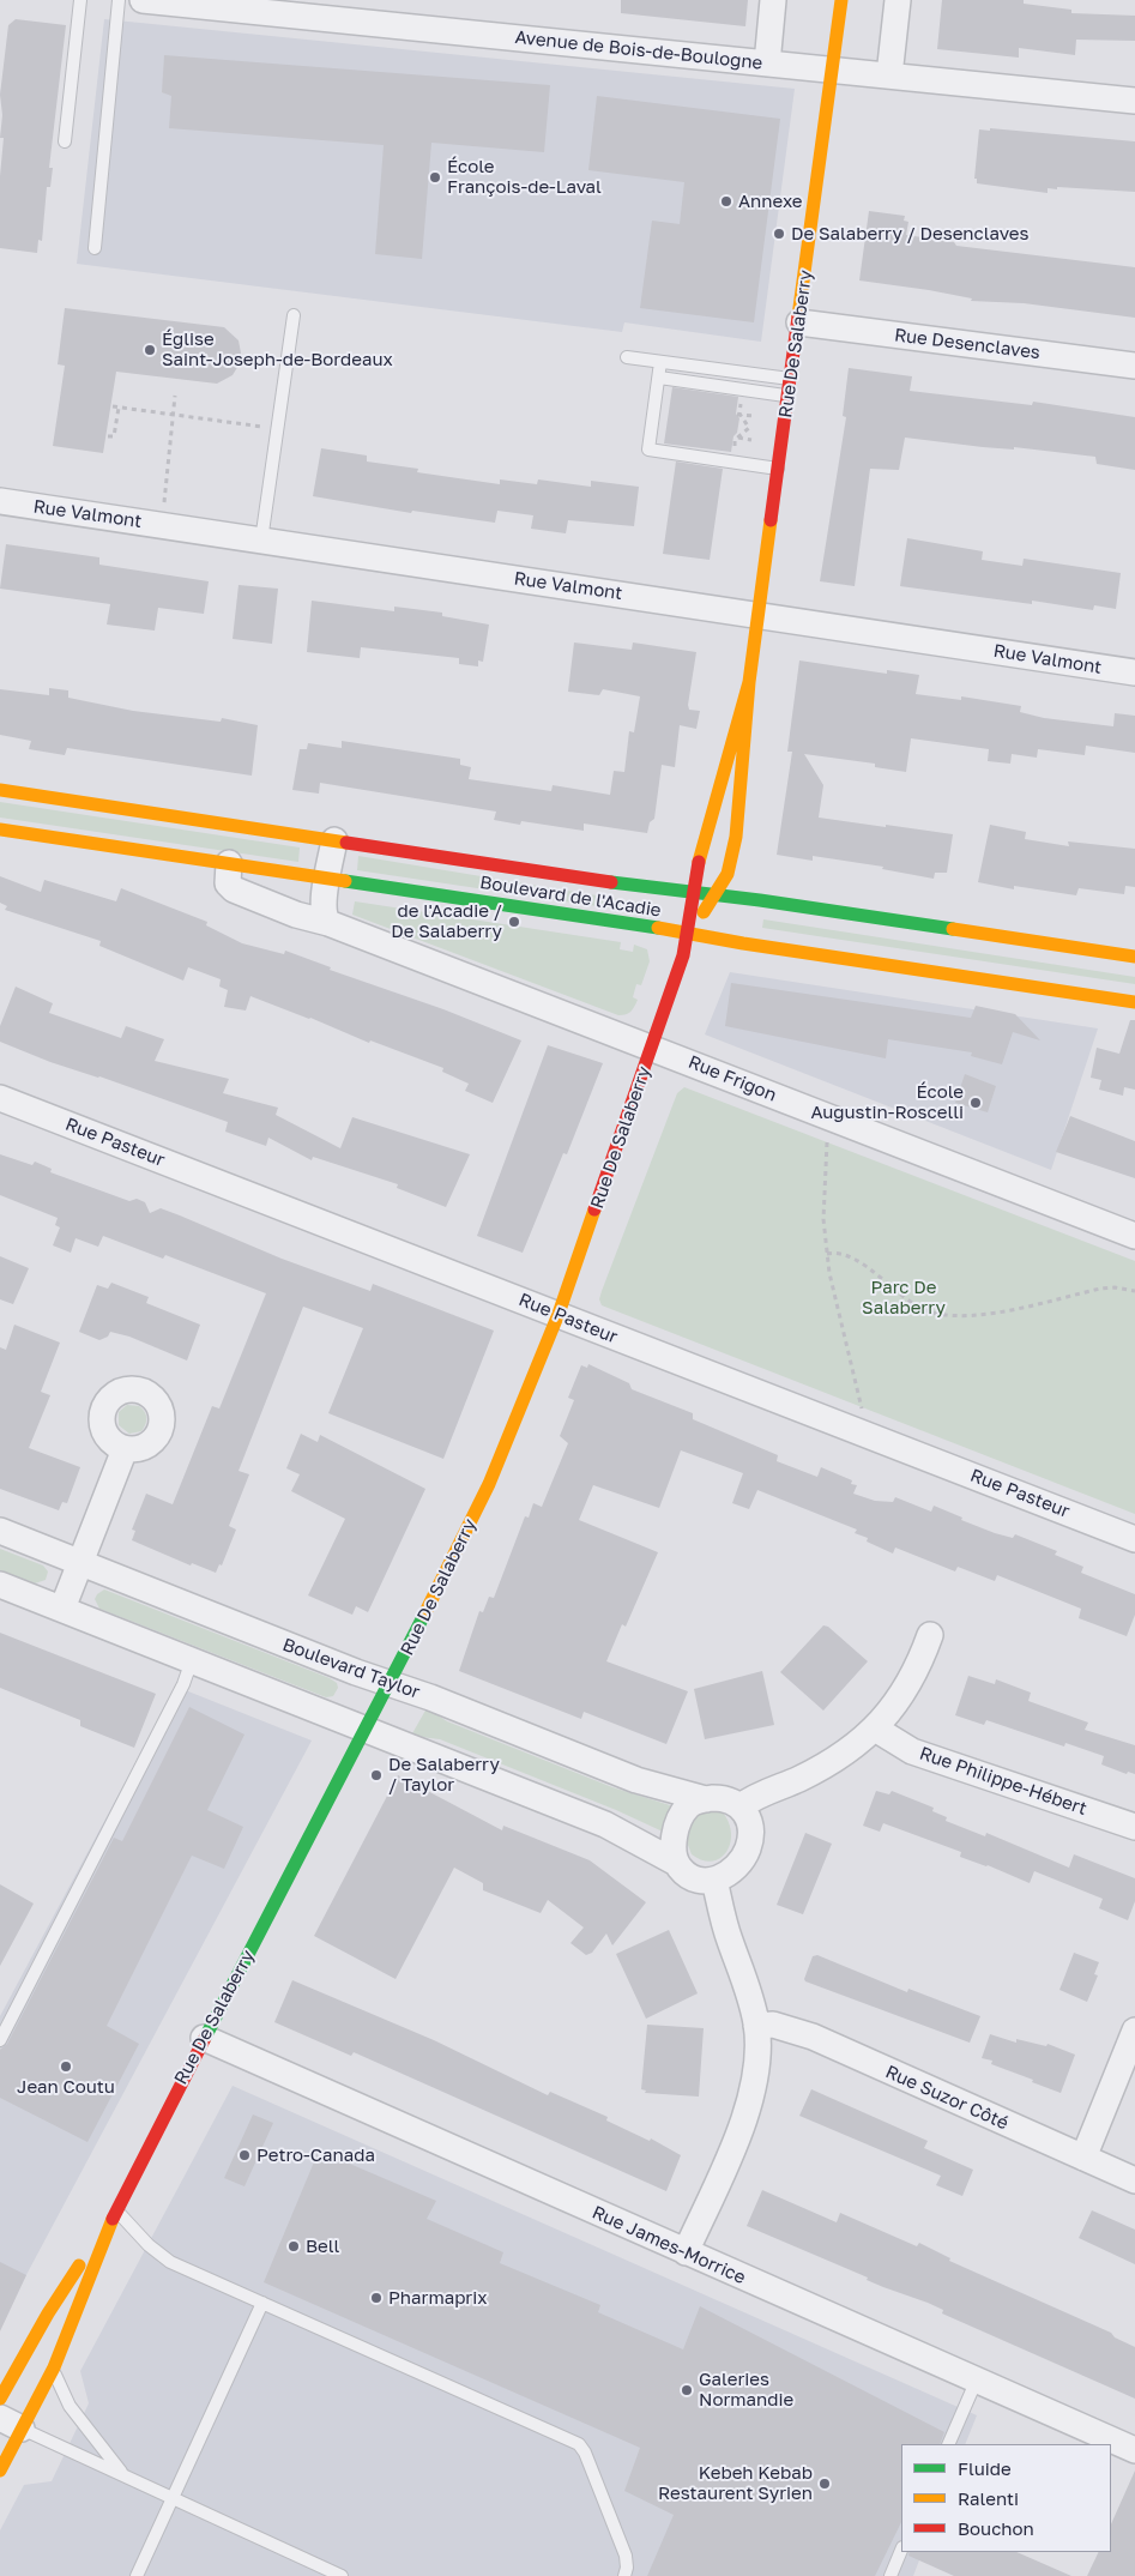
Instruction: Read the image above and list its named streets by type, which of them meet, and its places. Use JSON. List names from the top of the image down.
{
  "streets": {
    "main road": ["Rue De Salaberry", "Boulevard de l'Acadie"],
    "street": [
      "Avenue de Bois-de-Boulogne",
      "Rue Desenclaves",
      "Rue Valmont",
      "Rue Frigon",
      "Rue Pasteur",
      "Boulevard Taylor",
      "Rue Philippe-Hébert",
      "Rue Suzor Côté",
      "Rue James-Morrice"
    ]
  },
  "crossings": [
    ["Avenue de Bois-de-Boulogne", "Rue De Salaberry"],
    ["Rue De Salaberry", "Rue Desenclaves"],
    ["Rue De Salaberry", "Rue Valmont"],
    ["Rue De Salaberry", "Boulevard de l'Acadie"],
    ["Rue De Salaberry", "Rue Frigon"],
    ["Rue De Salaberry", "Rue Pasteur"],
    ["Rue De Salaberry", "Boulevard Taylor"],
    ["Rue De Salaberry", "Rue James-Morrice"],
    ["Boulevard de l'Acadie", "Rue Frigon"]
  ],
  "parks": ["Parc De Salaberry"],
  "places": [
    "École François-de-Laval",
    "Annexe",
    "De Salaberry / Desenclaves",
    "Église Saint-Joseph-de-Bordeaux",
    "de l'Acadie / De Salaberry",
    "École Augustin-Roscelli",
    "De Salaberry / Taylor",
    "Jean Coutu",
    "Petro-Canada",
    "Bell",
    "Pharmaprix",
    "Galeries Normandie",
    "Kebeh Kebab Restaurent Syrien"
  ],
  "legend": ["Fluide", "Ralenti", "Bouchon"]
}
